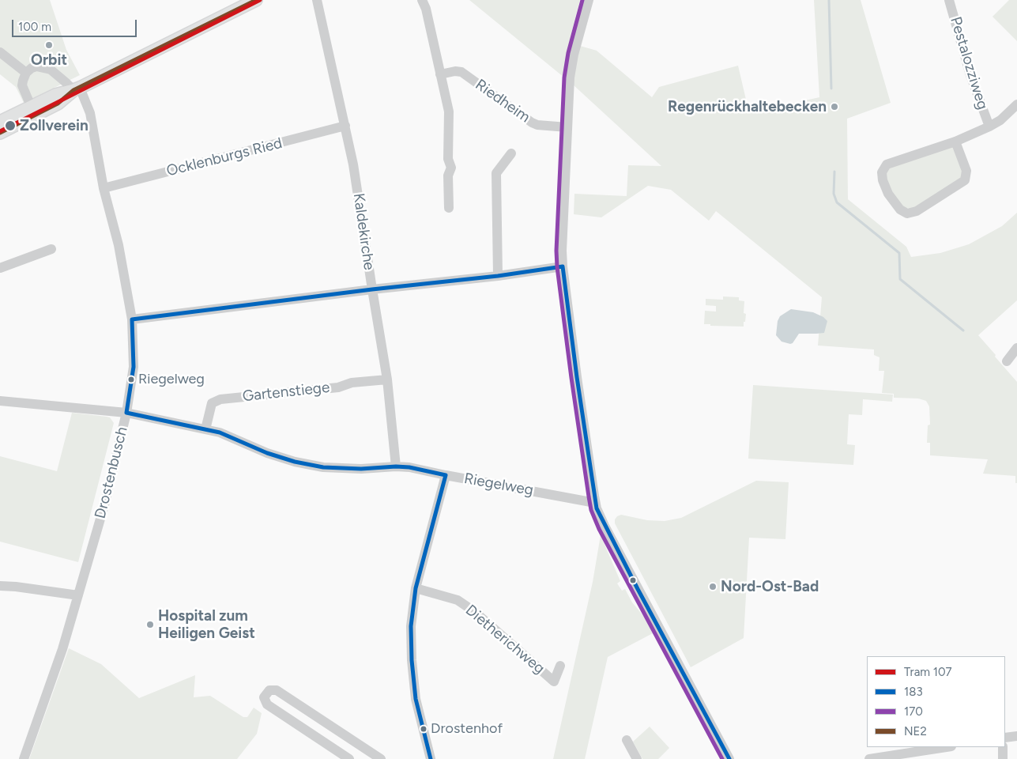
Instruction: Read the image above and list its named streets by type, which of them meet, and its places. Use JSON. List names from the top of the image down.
{
  "streets": {
    "street": [
      "Pestalozziweg",
      "Riedheim",
      "Ocklenburgs Ried",
      "Kaldekirche",
      "Gartenstiege",
      "Drostenbusch",
      "Riegelweg",
      "Dietherichweg"
    ]
  },
  "crossings": [
    ["Ocklenburgs Ried", "Kaldekirche"],
    ["Ocklenburgs Ried", "Drostenbusch"],
    ["Kaldekirche", "Gartenstiege"],
    ["Kaldekirche", "Riegelweg"],
    ["Gartenstiege", "Riegelweg"],
    ["Drostenbusch", "Riegelweg"]
  ],
  "places": [
    "Orbit",
    "Regenrückhaltebecken",
    "Zollverein",
    "Riegelweg",
    "Nord-Ost-Bad",
    "Hospital zum Heiligen Geist",
    "Drostenhof"
  ],
  "lines": [
    "tram line 107",
    "transit line 170",
    "transit line NE2",
    "transit line 183"
  ],
  "legend": [
    "Tram 107",
    "183",
    "170",
    "NE2"
  ],
  "scale_bar": "100 m"
}
